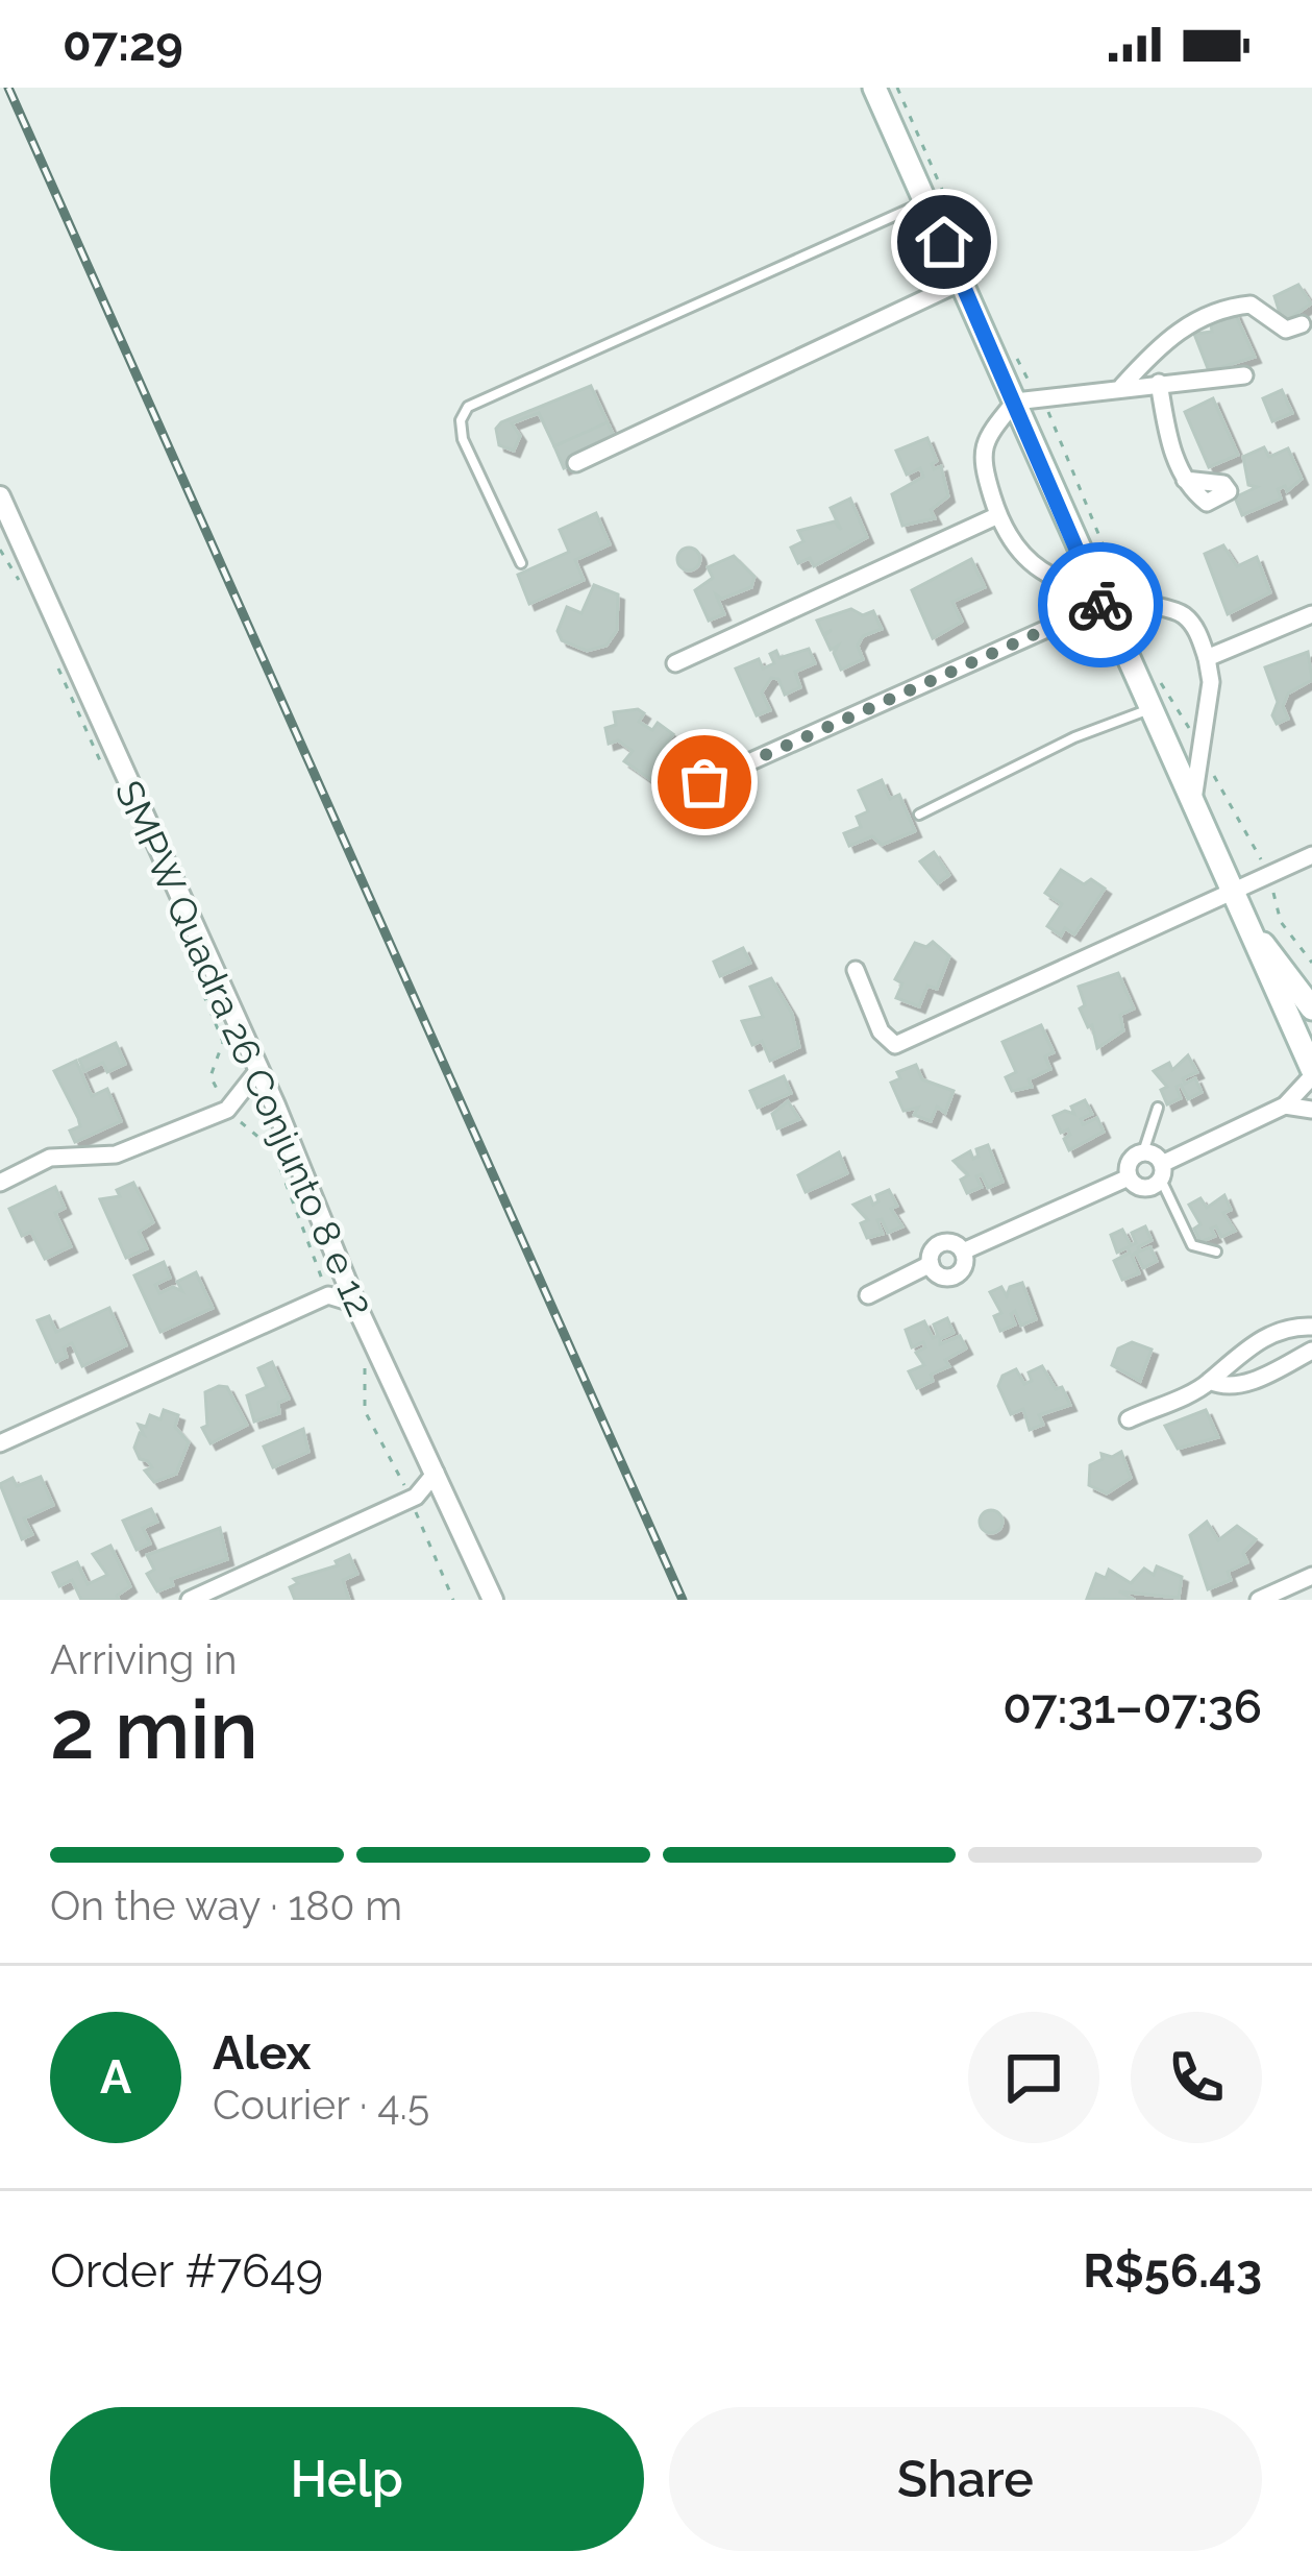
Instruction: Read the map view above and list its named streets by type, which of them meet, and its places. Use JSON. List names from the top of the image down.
{
  "streets": {
    "street": ["SMPW Quadra 26 Conjunto 8 e 12"]
  },
  "page": {
    "status": "07:29",
    "heading": ["2 min", "Arriving in", "07:31–07:36"],
    "panel": [
      "Alex",
      "Courier · 4.5",
      "Order #7649",
      "R$56.43"
    ],
    "bar": "On the way · 180 m",
    "round": "A",
    "buttons": ["Help", "Share"]
  }
}
